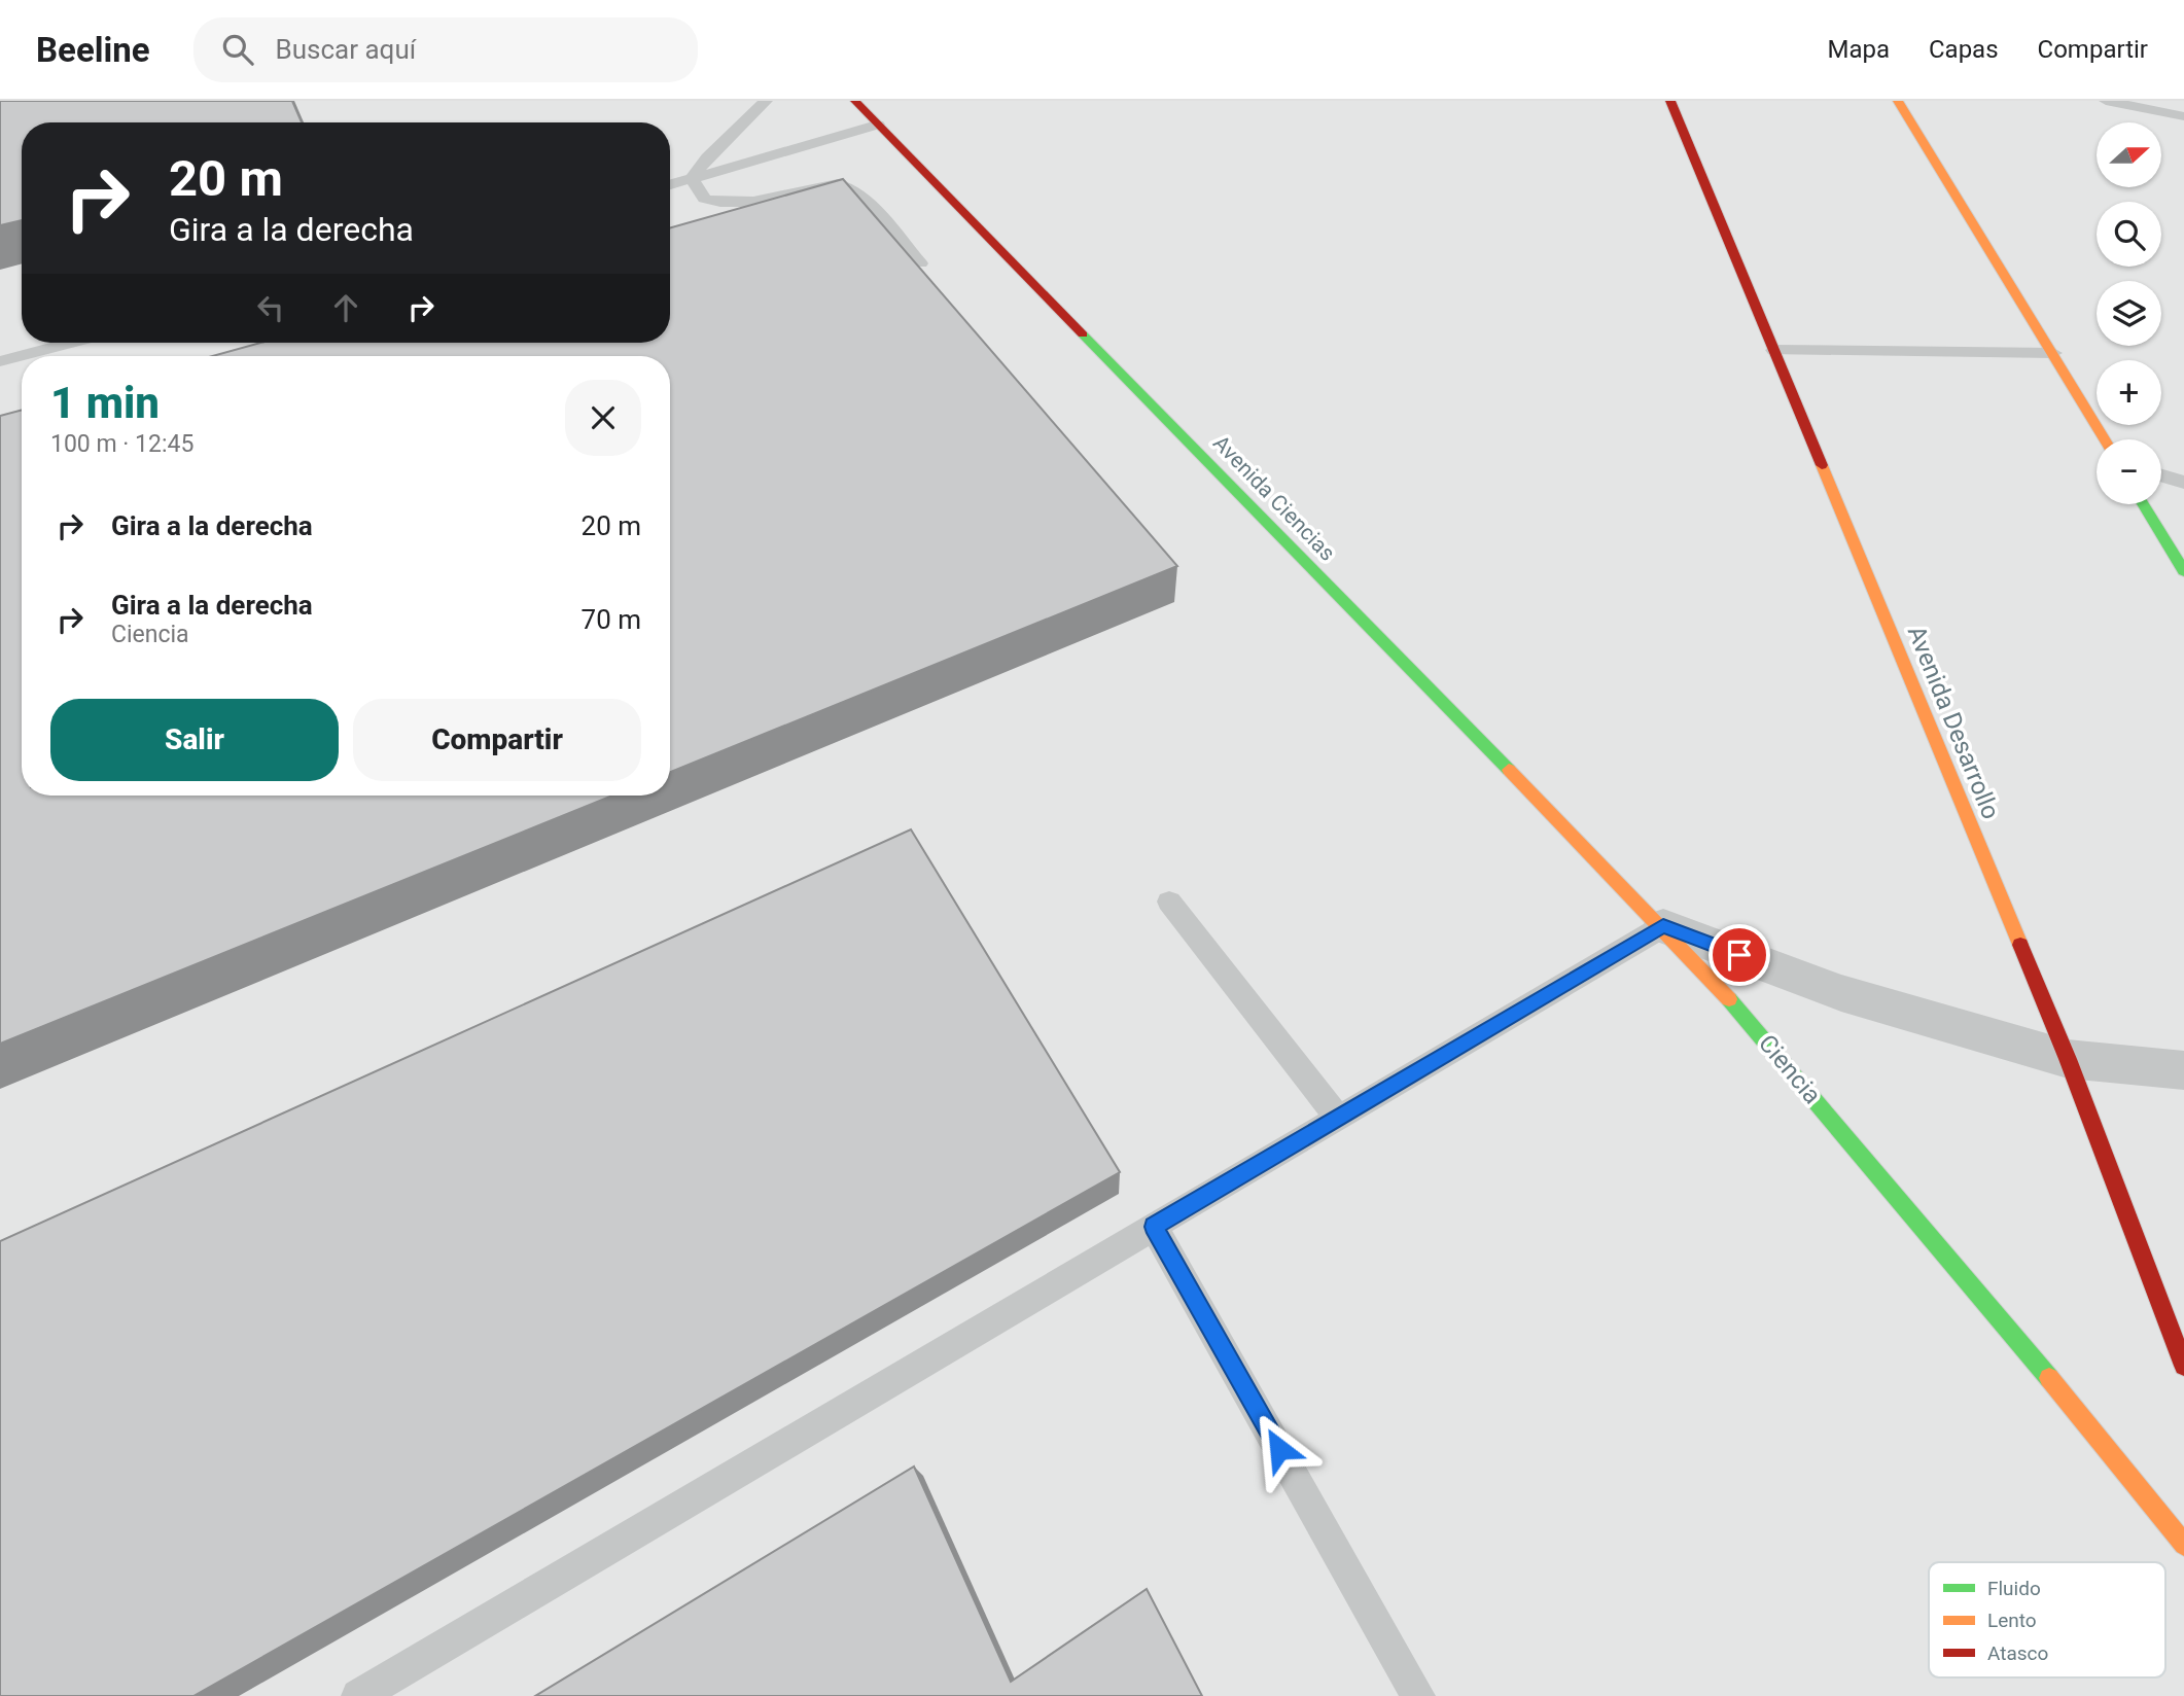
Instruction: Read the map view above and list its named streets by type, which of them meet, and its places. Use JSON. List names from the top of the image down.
{
  "streets": {
    "main road": ["Avenida Ciencias", "Avenida Desarrollo", "Ciencia"]
  },
  "crossings": [
    ["Avenida Ciencias", "Ciencia"]
  ],
  "legend": ["Fluido", "Lento", "Atasco"],
  "north": "right",
  "page": {
    "header": "Beeline",
    "search": "Buscar aquí",
    "nav": ["Mapa", "Capas", "Compartir"],
    "map_buttons": ["+", "−"],
    "turn": ["20 m", "Gira a la derecha"],
    "heading": ["1 min", "100 m · 12:45"],
    "list": [
      {
        "name": "Gira a la derecha",
        "value": "20 m"
      },
      {
        "name": "Gira a la derecha",
        "note": "Ciencia",
        "value": "70 m"
      }
    ],
    "buttons": ["Salir", "Compartir"]
  }
}
